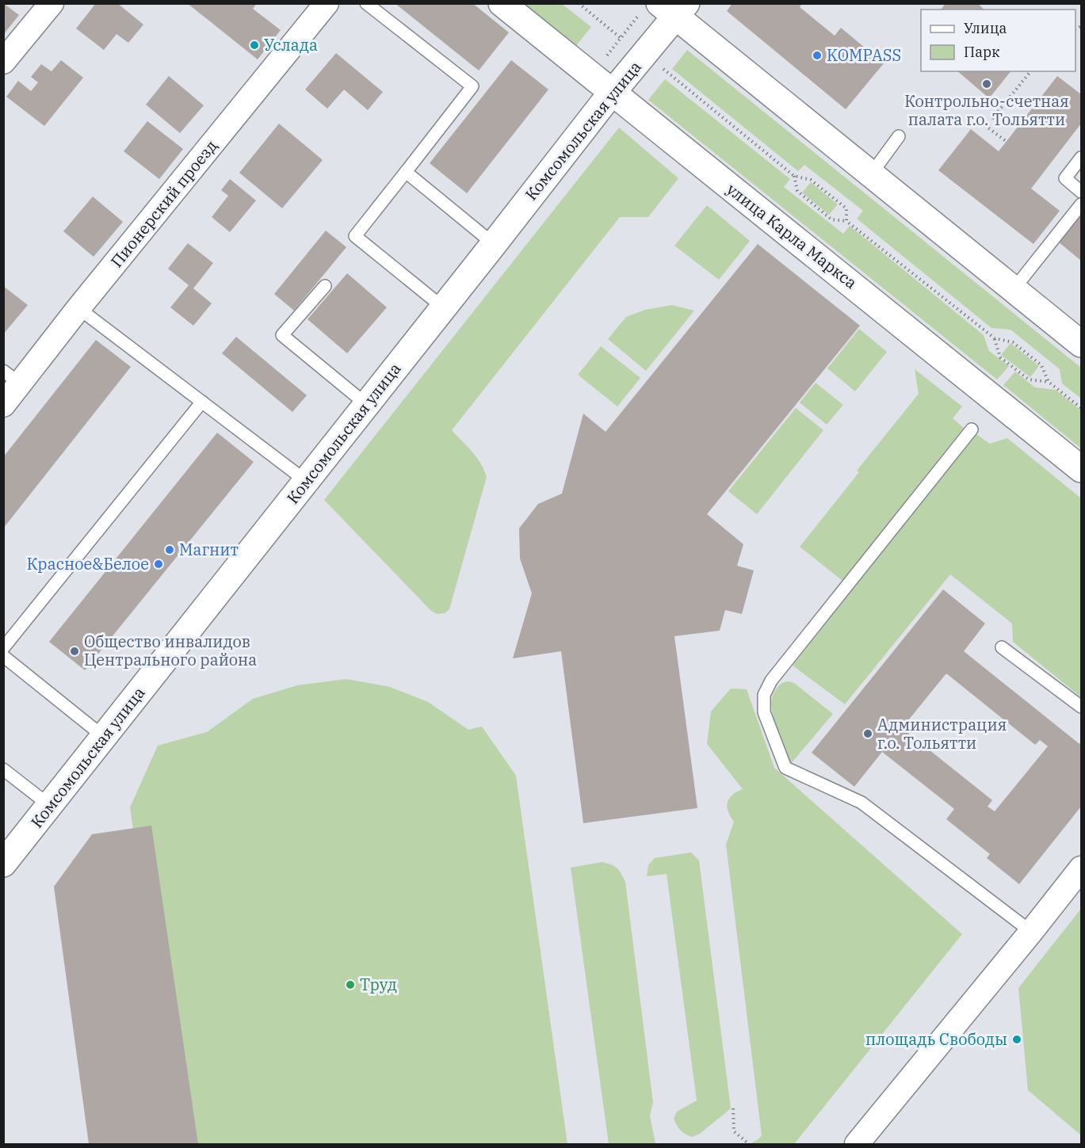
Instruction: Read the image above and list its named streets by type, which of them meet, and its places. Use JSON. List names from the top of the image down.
{
  "streets": {
    "main road": ["Комсомольская улица", "улица Карла Маркса"],
    "street": ["Пионерский проезд"]
  },
  "crossings": [
    ["Комсомольская улица", "улица Карла Маркса"]
  ],
  "places": [
    "Услада",
    "KOMPASS",
    "Контрольно-счетная палата г.о. Тольятти",
    "Магнит",
    "Красное&Белое",
    "Общество инвалидов Центрального района",
    "Администрация г.о. Тольятти",
    "Труд",
    "площадь Свободы"
  ],
  "legend": ["Улица", "Парк"]
}
